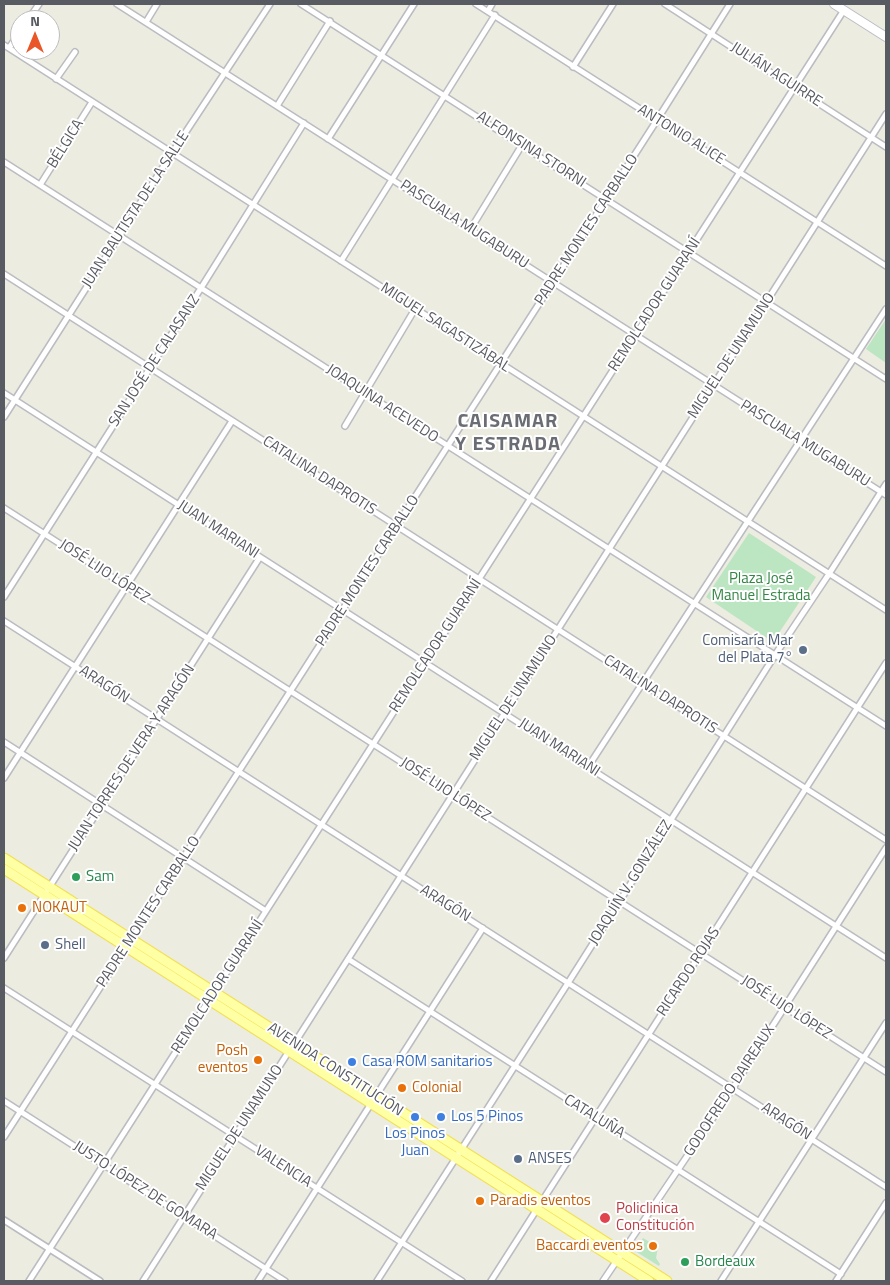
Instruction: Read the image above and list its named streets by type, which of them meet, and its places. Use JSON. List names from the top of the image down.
{
  "streets": {
    "main road": ["AVENIDA CONSTITUCIÓN"],
    "street": [
      "JULIÁN AGUIRRE",
      "ANTONIO ALICE",
      "BÉLGICA",
      "ALFONSINA STORNI",
      "JUAN BAUTISTA DE LA SALLE",
      "PASCUALA MUGABURU",
      "PADRE MONTES CARBALLO",
      "REMOLCADOR GUARANÍ",
      "MIGUEL SAGASTIZÁBAL",
      "MIGUEL DE UNAMUNO",
      "SAN JOSÉ DE CALASANZ",
      "JOAQUINA ACEVEDO",
      "CATALINA DAPROTIS",
      "JUAN MARIANI",
      "JOSÉ LIJO LÓPEZ",
      "ARAGÓN",
      "JUAN TORRES DE VERA Y ARAGÓN",
      "JOAQUÍN V. GONZÁLEZ",
      "RICARDO ROJAS",
      "GODOFREDO DAIREAUX",
      "CATALUÑA",
      "VALENCIA",
      "JUSTO LÓPEZ DE GOMARA"
    ]
  },
  "crossings": [
    ["JULIÁN AGUIRRE", "PADRE MONTES CARBALLO"],
    ["JULIÁN AGUIRRE", "REMOLCADOR GUARANÍ"],
    ["JULIÁN AGUIRRE", "MIGUEL DE UNAMUNO"],
    ["ANTONIO ALICE", "PADRE MONTES CARBALLO"],
    ["ANTONIO ALICE", "REMOLCADOR GUARANÍ"],
    ["ANTONIO ALICE", "MIGUEL DE UNAMUNO"],
    ["BÉLGICA", "MIGUEL SAGASTIZÁBAL"],
    ["BÉLGICA", "JOAQUINA ACEVEDO"],
    ["ALFONSINA STORNI", "PADRE MONTES CARBALLO"],
    ["ALFONSINA STORNI", "REMOLCADOR GUARANÍ"],
    ["ALFONSINA STORNI", "MIGUEL DE UNAMUNO"],
    ["JUAN BAUTISTA DE LA SALLE", "PASCUALA MUGABURU"],
    ["JUAN BAUTISTA DE LA SALLE", "MIGUEL SAGASTIZÁBAL"],
    ["JUAN BAUTISTA DE LA SALLE", "JOAQUINA ACEVEDO"],
    ["JUAN BAUTISTA DE LA SALLE", "CATALINA DAPROTIS"],
    ["JUAN BAUTISTA DE LA SALLE", "JUAN MARIANI"],
    ["PASCUALA MUGABURU", "PADRE MONTES CARBALLO"],
    ["PASCUALA MUGABURU", "REMOLCADOR GUARANÍ"],
    ["PASCUALA MUGABURU", "MIGUEL DE UNAMUNO"],
    ["PASCUALA MUGABURU", "SAN JOSÉ DE CALASANZ"],
    ["PASCUALA MUGABURU", "JOAQUÍN V. GONZÁLEZ"],
    ["PADRE MONTES CARBALLO", "MIGUEL SAGASTIZÁBAL"],
    ["PADRE MONTES CARBALLO", "JOAQUINA ACEVEDO"],
    ["PADRE MONTES CARBALLO", "CATALINA DAPROTIS"],
    ["PADRE MONTES CARBALLO", "JUAN MARIANI"],
    ["PADRE MONTES CARBALLO", "JOSÉ LIJO LÓPEZ"],
    ["PADRE MONTES CARBALLO", "ARAGÓN"],
    ["PADRE MONTES CARBALLO", "AVENIDA CONSTITUCIÓN"],
    ["PADRE MONTES CARBALLO", "VALENCIA"],
    ["PADRE MONTES CARBALLO", "JUSTO LÓPEZ DE GOMARA"],
    ["REMOLCADOR GUARANÍ", "MIGUEL SAGASTIZÁBAL"],
    ["REMOLCADOR GUARANÍ", "JOAQUINA ACEVEDO"],
    ["REMOLCADOR GUARANÍ", "CATALINA DAPROTIS"],
    ["REMOLCADOR GUARANÍ", "JUAN MARIANI"],
    ["REMOLCADOR GUARANÍ", "JOSÉ LIJO LÓPEZ"],
    ["REMOLCADOR GUARANÍ", "ARAGÓN"],
    ["REMOLCADOR GUARANÍ", "AVENIDA CONSTITUCIÓN"],
    ["REMOLCADOR GUARANÍ", "VALENCIA"],
    ["REMOLCADOR GUARANÍ", "JUSTO LÓPEZ DE GOMARA"],
    ["MIGUEL SAGASTIZÁBAL", "MIGUEL DE UNAMUNO"],
    ["MIGUEL SAGASTIZÁBAL", "SAN JOSÉ DE CALASANZ"],
    ["MIGUEL SAGASTIZÁBAL", "JOAQUÍN V. GONZÁLEZ"],
    ["MIGUEL DE UNAMUNO", "JOAQUINA ACEVEDO"],
    ["MIGUEL DE UNAMUNO", "CATALINA DAPROTIS"],
    ["MIGUEL DE UNAMUNO", "JUAN MARIANI"],
    ["MIGUEL DE UNAMUNO", "JOSÉ LIJO LÓPEZ"],
    ["MIGUEL DE UNAMUNO", "ARAGÓN"],
    ["MIGUEL DE UNAMUNO", "AVENIDA CONSTITUCIÓN"],
    ["MIGUEL DE UNAMUNO", "CATALUÑA"],
    ["MIGUEL DE UNAMUNO", "VALENCIA"],
    ["MIGUEL DE UNAMUNO", "JUSTO LÓPEZ DE GOMARA"],
    ["SAN JOSÉ DE CALASANZ", "JOAQUINA ACEVEDO"],
    ["SAN JOSÉ DE CALASANZ", "CATALINA DAPROTIS"],
    ["SAN JOSÉ DE CALASANZ", "JUAN MARIANI"],
    ["SAN JOSÉ DE CALASANZ", "JOSÉ LIJO LÓPEZ"],
    ["JOAQUINA ACEVEDO", "JOAQUÍN V. GONZÁLEZ"],
    ["JOAQUINA ACEVEDO", "RICARDO ROJAS"],
    ["CATALINA DAPROTIS", "JOAQUÍN V. GONZÁLEZ"],
    ["CATALINA DAPROTIS", "RICARDO ROJAS"],
    ["JUAN MARIANI", "JUAN TORRES DE VERA Y ARAGÓN"],
    ["JUAN MARIANI", "JOAQUÍN V. GONZÁLEZ"],
    ["JUAN MARIANI", "RICARDO ROJAS"],
    ["JUAN MARIANI", "GODOFREDO DAIREAUX"],
    ["JOSÉ LIJO LÓPEZ", "JUAN TORRES DE VERA Y ARAGÓN"],
    ["JOSÉ LIJO LÓPEZ", "JOAQUÍN V. GONZÁLEZ"],
    ["JOSÉ LIJO LÓPEZ", "RICARDO ROJAS"],
    ["JOSÉ LIJO LÓPEZ", "GODOFREDO DAIREAUX"],
    ["ARAGÓN", "JUAN TORRES DE VERA Y ARAGÓN"],
    ["ARAGÓN", "JOAQUÍN V. GONZÁLEZ"],
    ["ARAGÓN", "RICARDO ROJAS"],
    ["ARAGÓN", "GODOFREDO DAIREAUX"],
    ["JUAN TORRES DE VERA Y ARAGÓN", "AVENIDA CONSTITUCIÓN"],
    ["JOAQUÍN V. GONZÁLEZ", "AVENIDA CONSTITUCIÓN"],
    ["JOAQUÍN V. GONZÁLEZ", "CATALUÑA"],
    ["JOAQUÍN V. GONZÁLEZ", "VALENCIA"],
    ["RICARDO ROJAS", "AVENIDA CONSTITUCIÓN"],
    ["RICARDO ROJAS", "CATALUÑA"],
    ["AVENIDA CONSTITUCIÓN", "GODOFREDO DAIREAUX"],
    ["GODOFREDO DAIREAUX", "CATALUÑA"]
  ],
  "districts": ["CAISAMAR Y ESTRADA"],
  "parks": ["Plaza José Manuel Estrada"],
  "places": [
    "Comisaría Mar del Plata 7°",
    "Sam",
    "NOKAUT",
    "Shell",
    "Posh eventos",
    "Casa ROM sanitarios",
    "Colonial",
    "Los Pinos Juan",
    "Los 5 Pinos",
    "ANSES",
    "Paradis eventos",
    "Policlinica Constitución",
    "Baccardi eventos",
    "Bordeaux"
  ],
  "north": "top"
}
